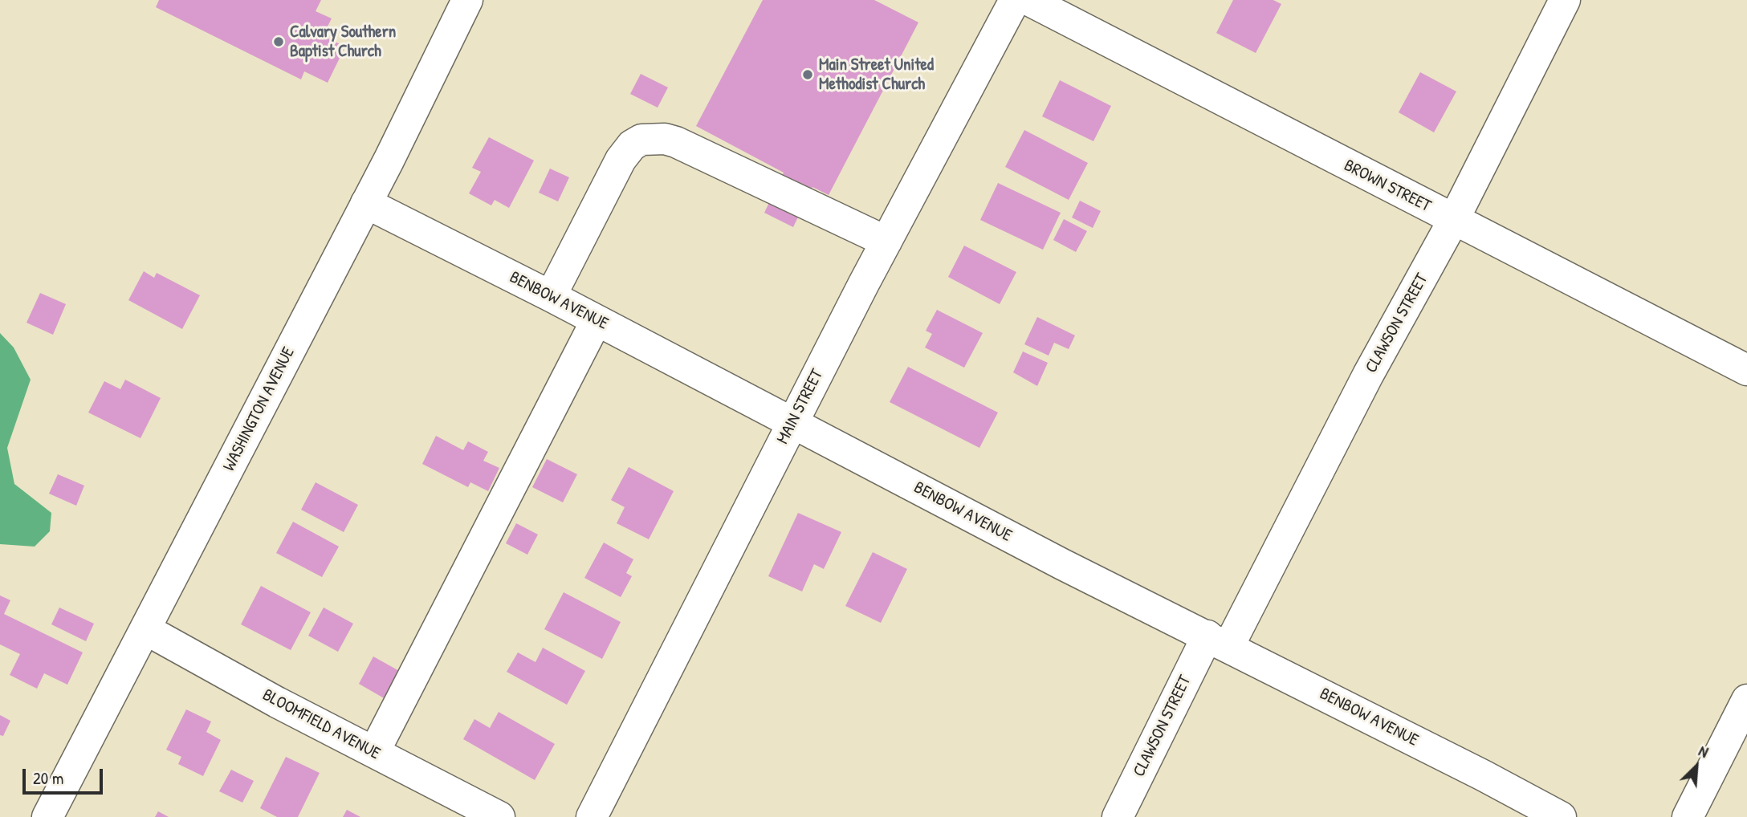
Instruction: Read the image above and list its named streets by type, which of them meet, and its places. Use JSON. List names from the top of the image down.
{
  "streets": {
    "street": [
      "BROWN STREET",
      "BENBOW AVENUE",
      "CLAWSON STREET",
      "MAIN STREET",
      "WASHINGTON AVENUE",
      "BLOOMFIELD AVENUE"
    ]
  },
  "crossings": [
    ["BROWN STREET", "CLAWSON STREET"],
    ["BENBOW AVENUE", "CLAWSON STREET"],
    ["BENBOW AVENUE", "MAIN STREET"],
    ["BENBOW AVENUE", "WASHINGTON AVENUE"],
    ["WASHINGTON AVENUE", "BLOOMFIELD AVENUE"]
  ],
  "places": ["Calvary Southern Baptist Church", "Main Street United Methodist Church"],
  "scale_bar": "20 m",
  "north": "top right"
}
